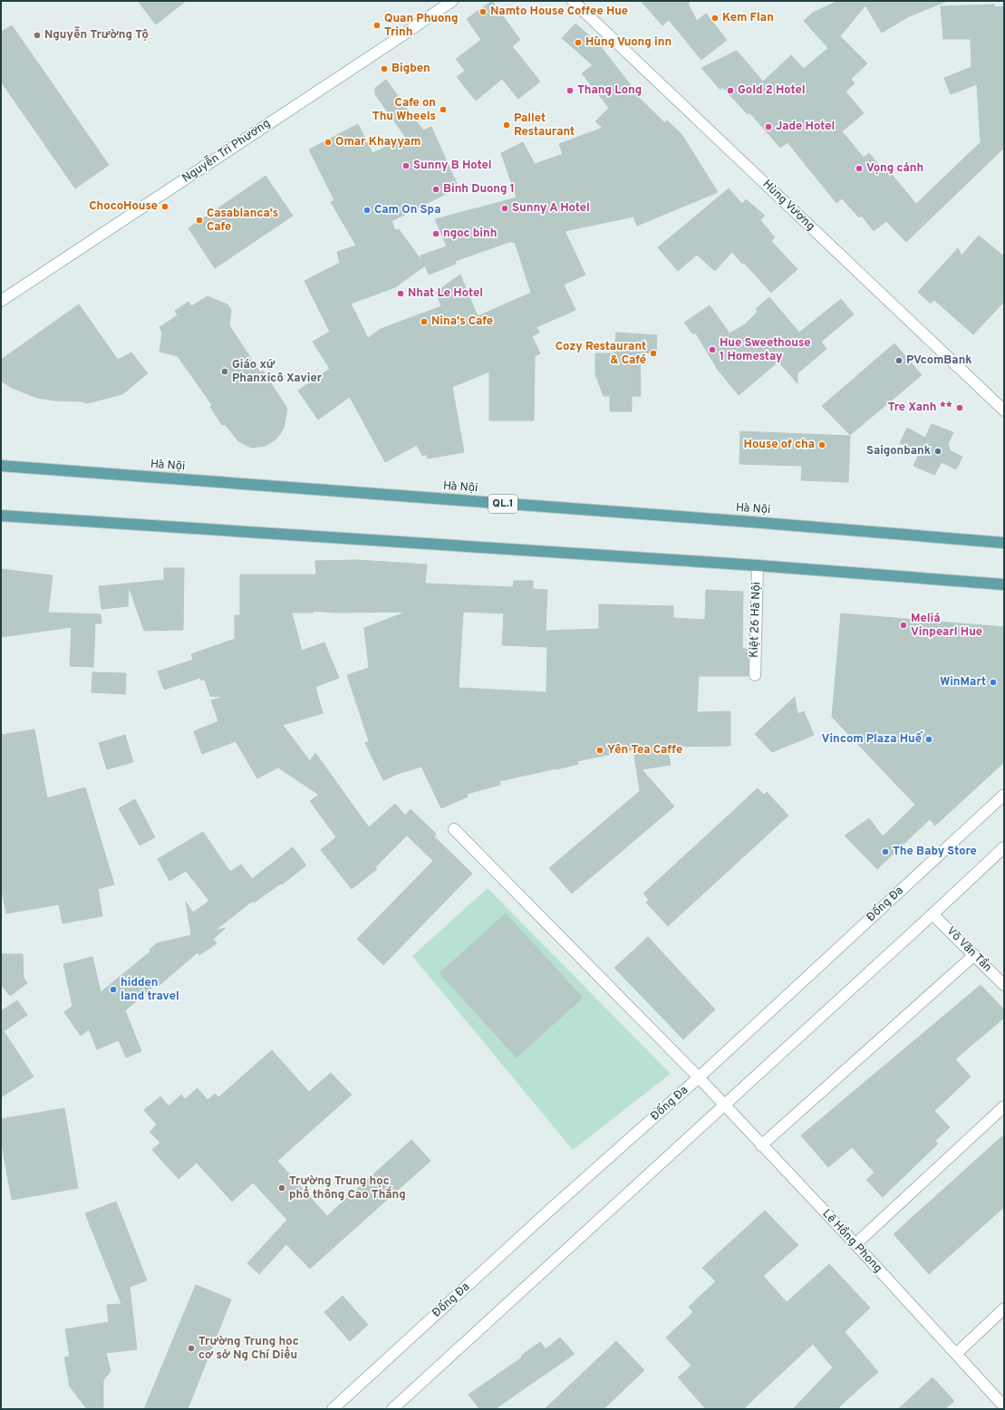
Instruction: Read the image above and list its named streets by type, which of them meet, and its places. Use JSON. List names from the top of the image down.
{
  "streets": {
    "main road": ["Hà Nội", "QL.1"],
    "street": [
      "Nguyễn Tri Phương",
      "Hùng Vương",
      "Kiệt 26 Hà Nội",
      "Đống Đa",
      "Võ Văn Tần",
      "Lê Hồng Phong"
    ]
  },
  "crossings": [
    ["Đống Đa", "Lê Hồng Phong"]
  ],
  "places": [
    "Namto House Coffee Hue",
    "Kem Flan",
    "Quan Phuong Trinh",
    "Nguyễn Trường Tộ",
    "Hùng Vuong inn",
    "Bigben",
    "Thang Long",
    "Gold 2 Hotel",
    "Cafe on Thu Wheels",
    "Pallet Restaurant",
    "Jade Hotel",
    "Omar Khayyam",
    "Sunny B Hotel",
    "Vọng cảnh",
    "Binh Duong 1",
    "ChocoHouse",
    "Sunny A Hotel",
    "Cam On Spa",
    "Casablanca's Cafe",
    "ngoc binh",
    "Nhat Le Hotel",
    "Nina's Cafe",
    "Hue Sweethouse 1 Homestay",
    "Cozy Restaurant & Café",
    "PVcomBank",
    "Giáo xứ Phanxicô Xavier",
    "Tre Xanh **",
    "House of cha",
    "Saigonbank",
    "Meliá Vinpearl Hue",
    "WinMart",
    "Vincom Plaza Huế",
    "Yên Tea Caffe",
    "The Baby Store",
    "hidden land travel",
    "Trường Trung học phổ thông Cao Thắng",
    "Trường Trung học cơ sở Ng Chí Diểu"
  ]
}
